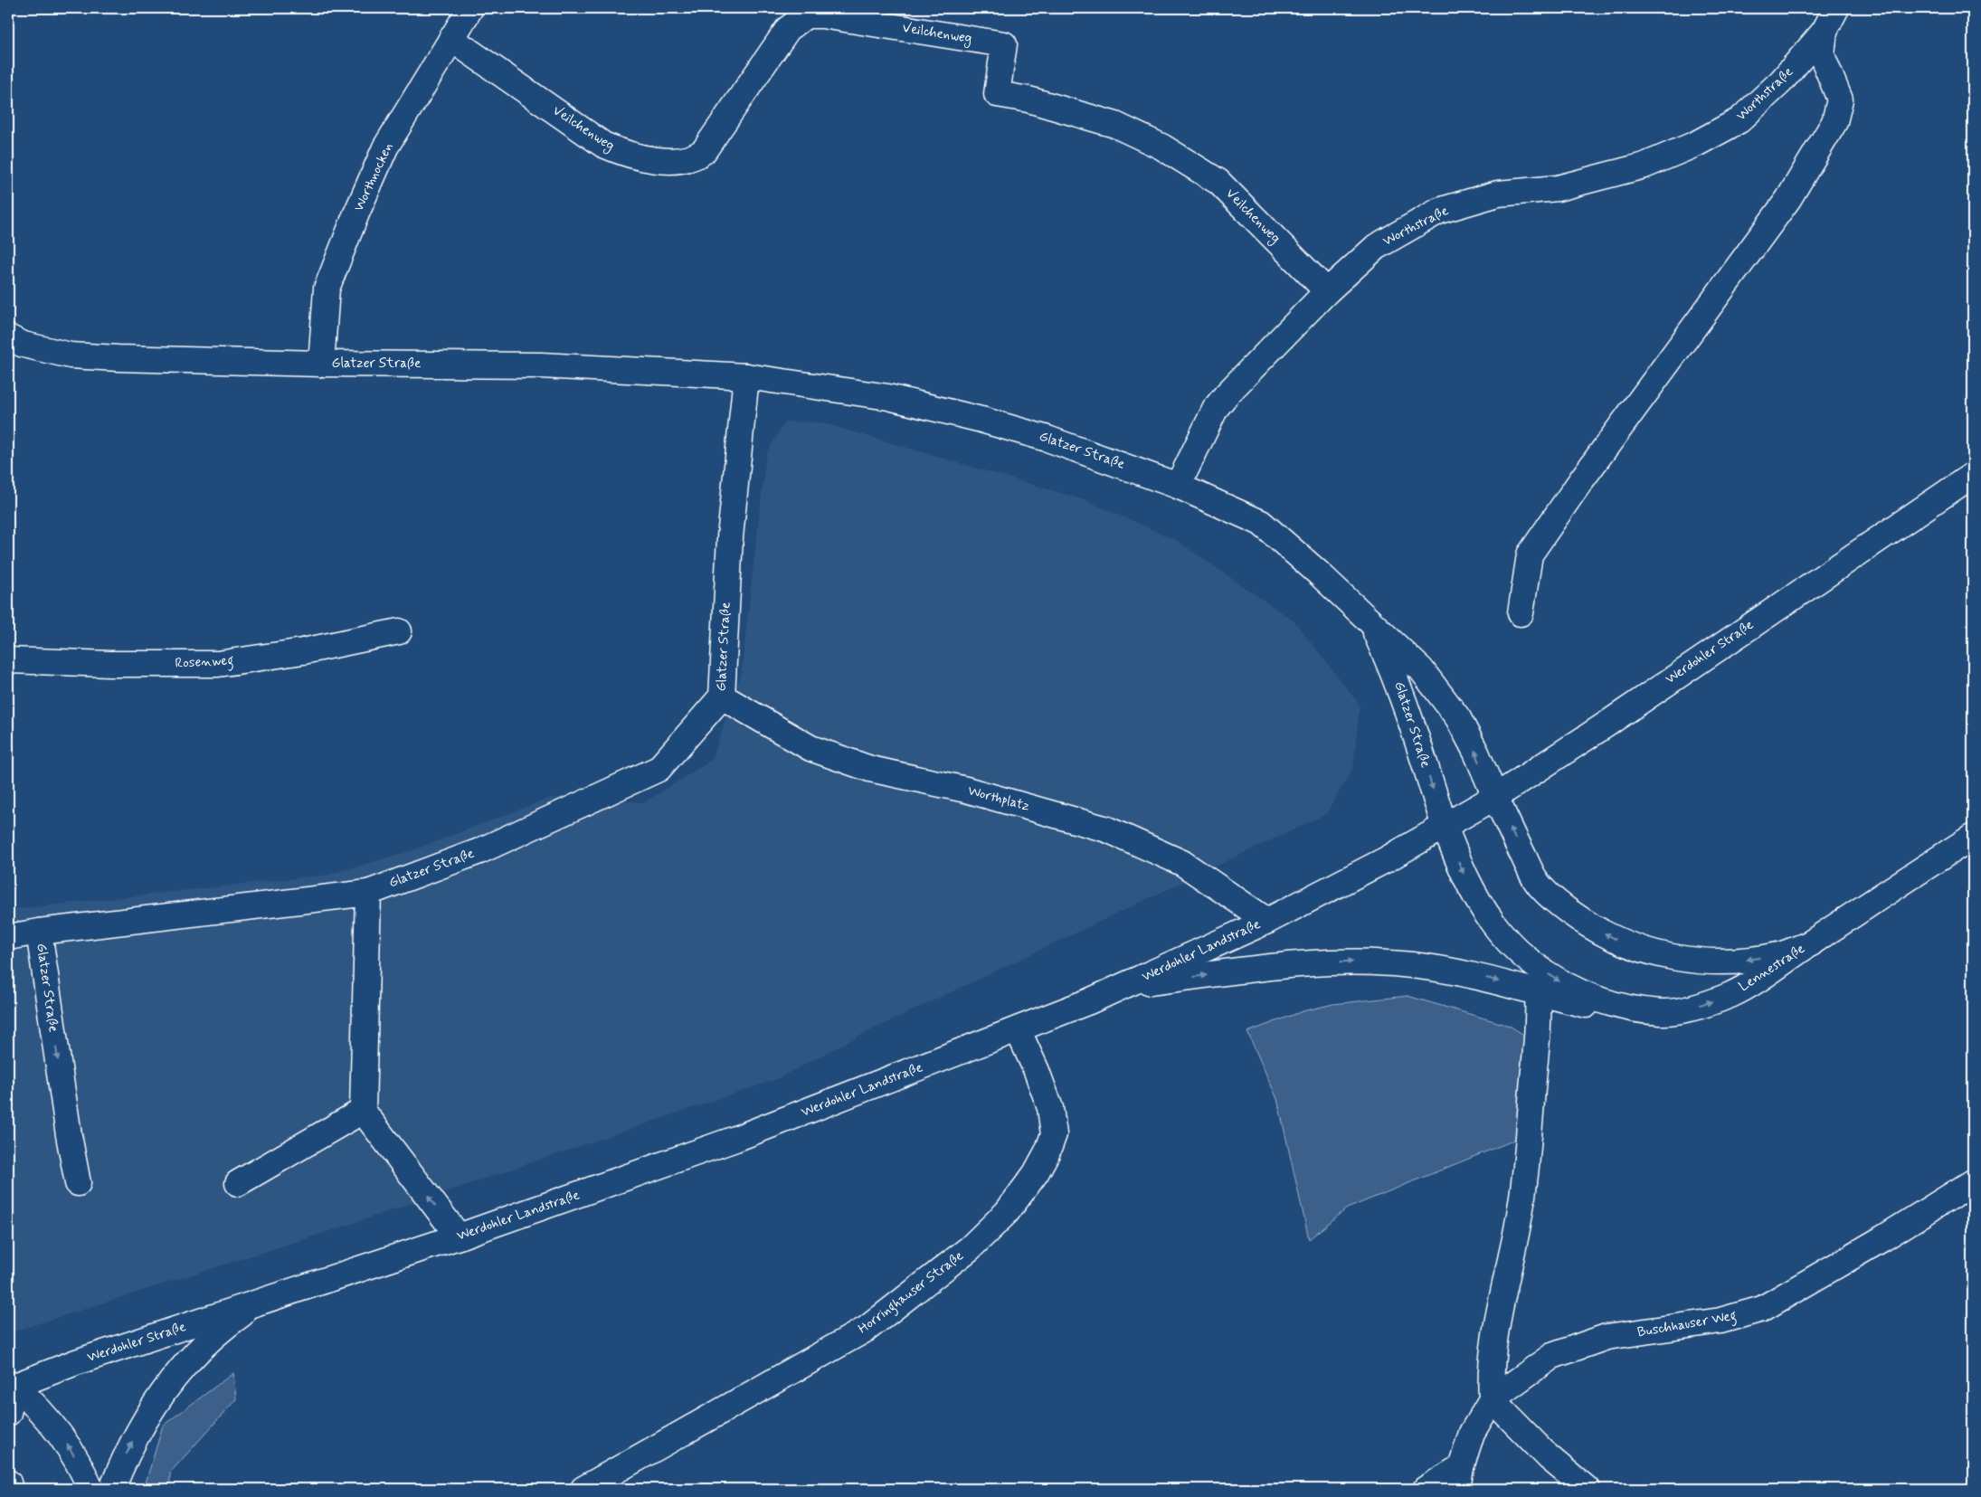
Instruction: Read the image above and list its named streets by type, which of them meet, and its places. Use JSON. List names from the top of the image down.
{
  "streets": {
    "street": [
      "Veilchenweg",
      "Worthstraße",
      "Worthnocken",
      "Glatzer Straße",
      "Werdohler Straße",
      "Rosenweg",
      "Worthplatz",
      "Werdohler Landstraße",
      "Lennestraße",
      "Horringhauser Straße",
      "Buschhauser Weg"
    ]
  },
  "crossings": [
    ["Veilchenweg", "Worthstraße"],
    ["Veilchenweg", "Worthnocken"],
    ["Worthstraße", "Glatzer Straße"],
    ["Worthnocken", "Glatzer Straße"],
    ["Glatzer Straße", "Werdohler Straße"],
    ["Glatzer Straße", "Worthplatz"],
    ["Glatzer Straße", "Werdohler Landstraße"],
    ["Glatzer Straße", "Lennestraße"],
    ["Werdohler Straße", "Werdohler Landstraße"],
    ["Werdohler Straße", "Lennestraße"],
    ["Worthplatz", "Werdohler Landstraße"],
    ["Werdohler Landstraße", "Lennestraße"],
    ["Werdohler Landstraße", "Horringhauser Straße"]
  ]
}
